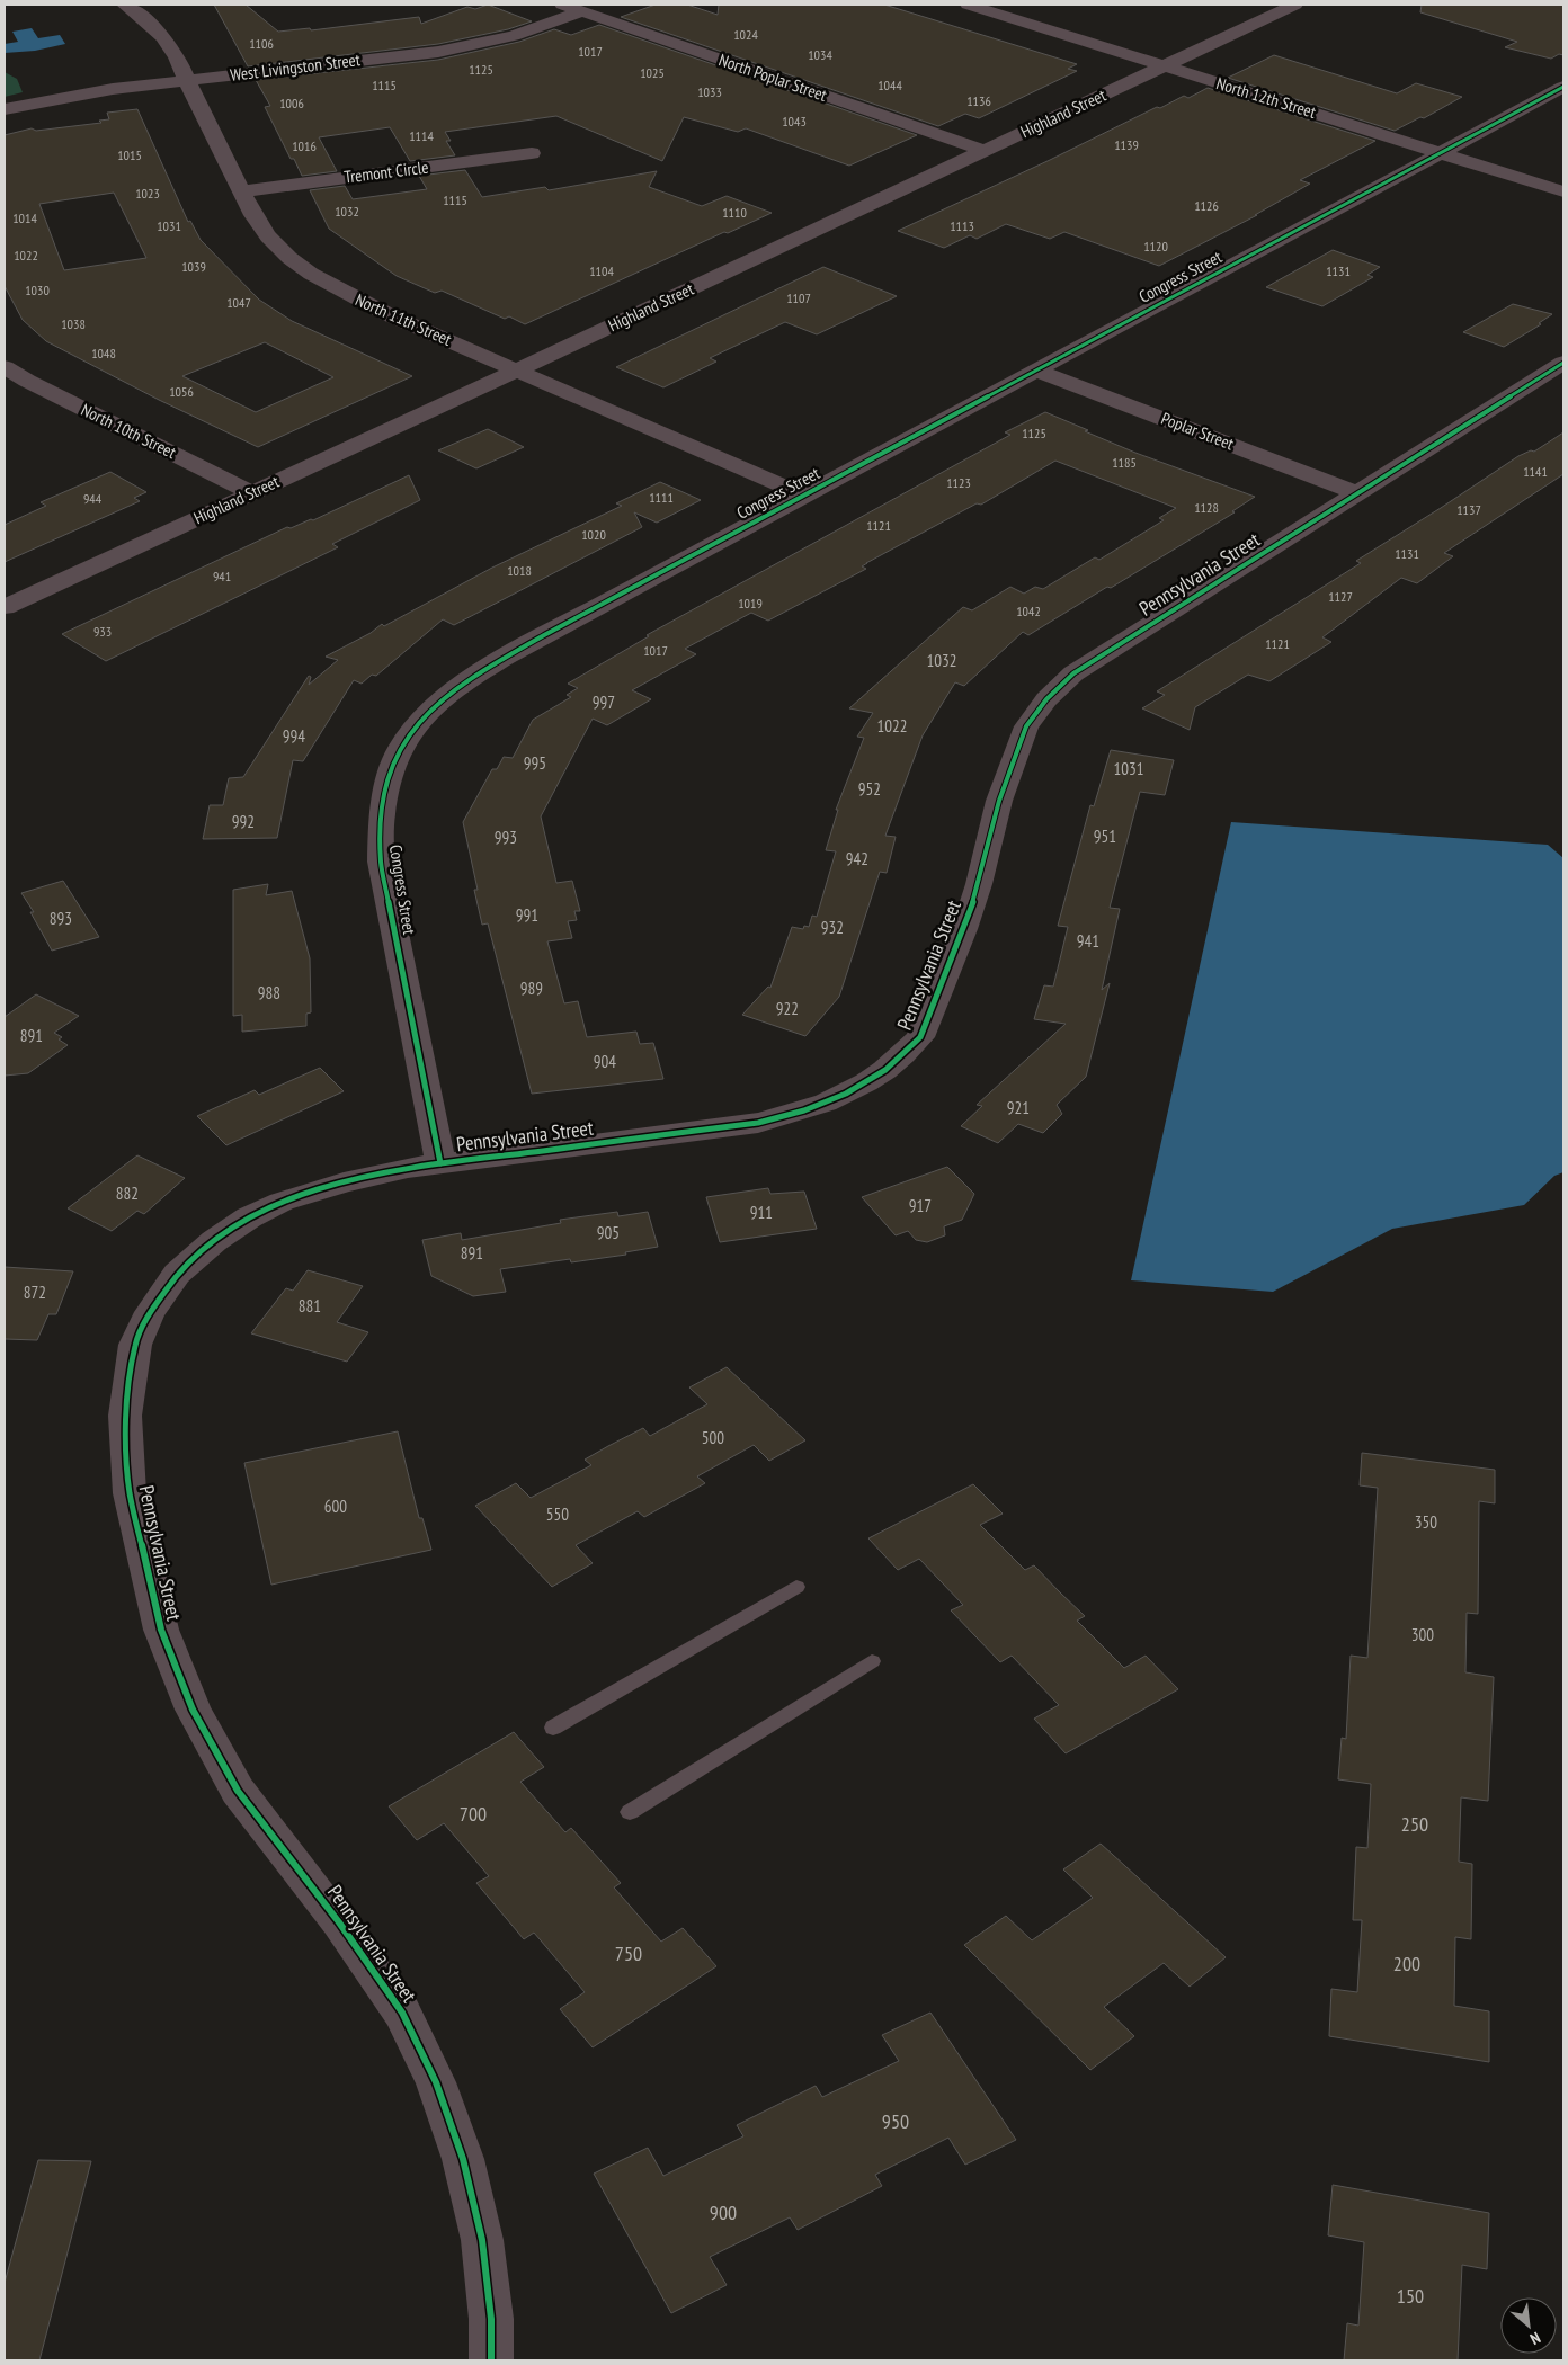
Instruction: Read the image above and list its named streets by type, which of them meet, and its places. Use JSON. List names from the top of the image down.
{
  "streets": {
    "street": [
      "West Livingston Street",
      "North Poplar Street",
      "North 12th Street",
      "Highland Street",
      "Tremont Circle",
      "Congress Street",
      "North 11th Street",
      "North 10th Street",
      "Poplar Street",
      "Pennsylvania Street"
    ]
  },
  "crossings": [
    ["West Livingston Street", "North Poplar Street"],
    ["West Livingston Street", "North 11th Street"],
    ["North Poplar Street", "Highland Street"],
    ["North 12th Street", "Highland Street"],
    ["North 12th Street", "Congress Street"],
    ["Highland Street", "North 11th Street"],
    ["Highland Street", "North 10th Street"],
    ["Tremont Circle", "North 11th Street"],
    ["Congress Street", "North 11th Street"],
    ["Congress Street", "Poplar Street"],
    ["Congress Street", "Pennsylvania Street"],
    ["Poplar Street", "Pennsylvania Street"]
  ],
  "house_numbers": [
    "1024",
    "1106",
    "1017",
    "1034",
    "1125",
    "1025",
    "1115",
    "1044",
    "1033",
    "1136",
    "1006",
    "1043",
    "1114",
    "1139",
    "1016",
    "1015",
    "1023",
    "1115",
    "1126",
    "1032",
    "1110",
    "1014",
    "1031",
    "1113",
    "1120",
    "1022",
    "1039",
    "1104",
    "1131",
    "1030",
    "1107",
    "1047",
    "1038",
    "1048",
    "1056",
    "1125",
    "1185",
    "1141",
    "1123",
    "1111",
    "944",
    "1128",
    "1137",
    "1121",
    "1020",
    "1131",
    "1018",
    "941",
    "1127",
    "1019",
    "1042",
    "933",
    "1121",
    "1017",
    "1032",
    "997",
    "1022",
    "994",
    "995",
    "1031",
    "952",
    "992",
    "951",
    "993",
    "942",
    "991",
    "893",
    "932",
    "941",
    "989",
    "988",
    "922",
    "891",
    "904",
    "921",
    "882",
    "917",
    "911",
    "905",
    "891",
    "872",
    "881",
    "500",
    "600",
    "550",
    "350",
    "300",
    "700",
    "250",
    "750",
    "200",
    "950",
    "900",
    "150"
  ],
  "north": "bottom right"
}
